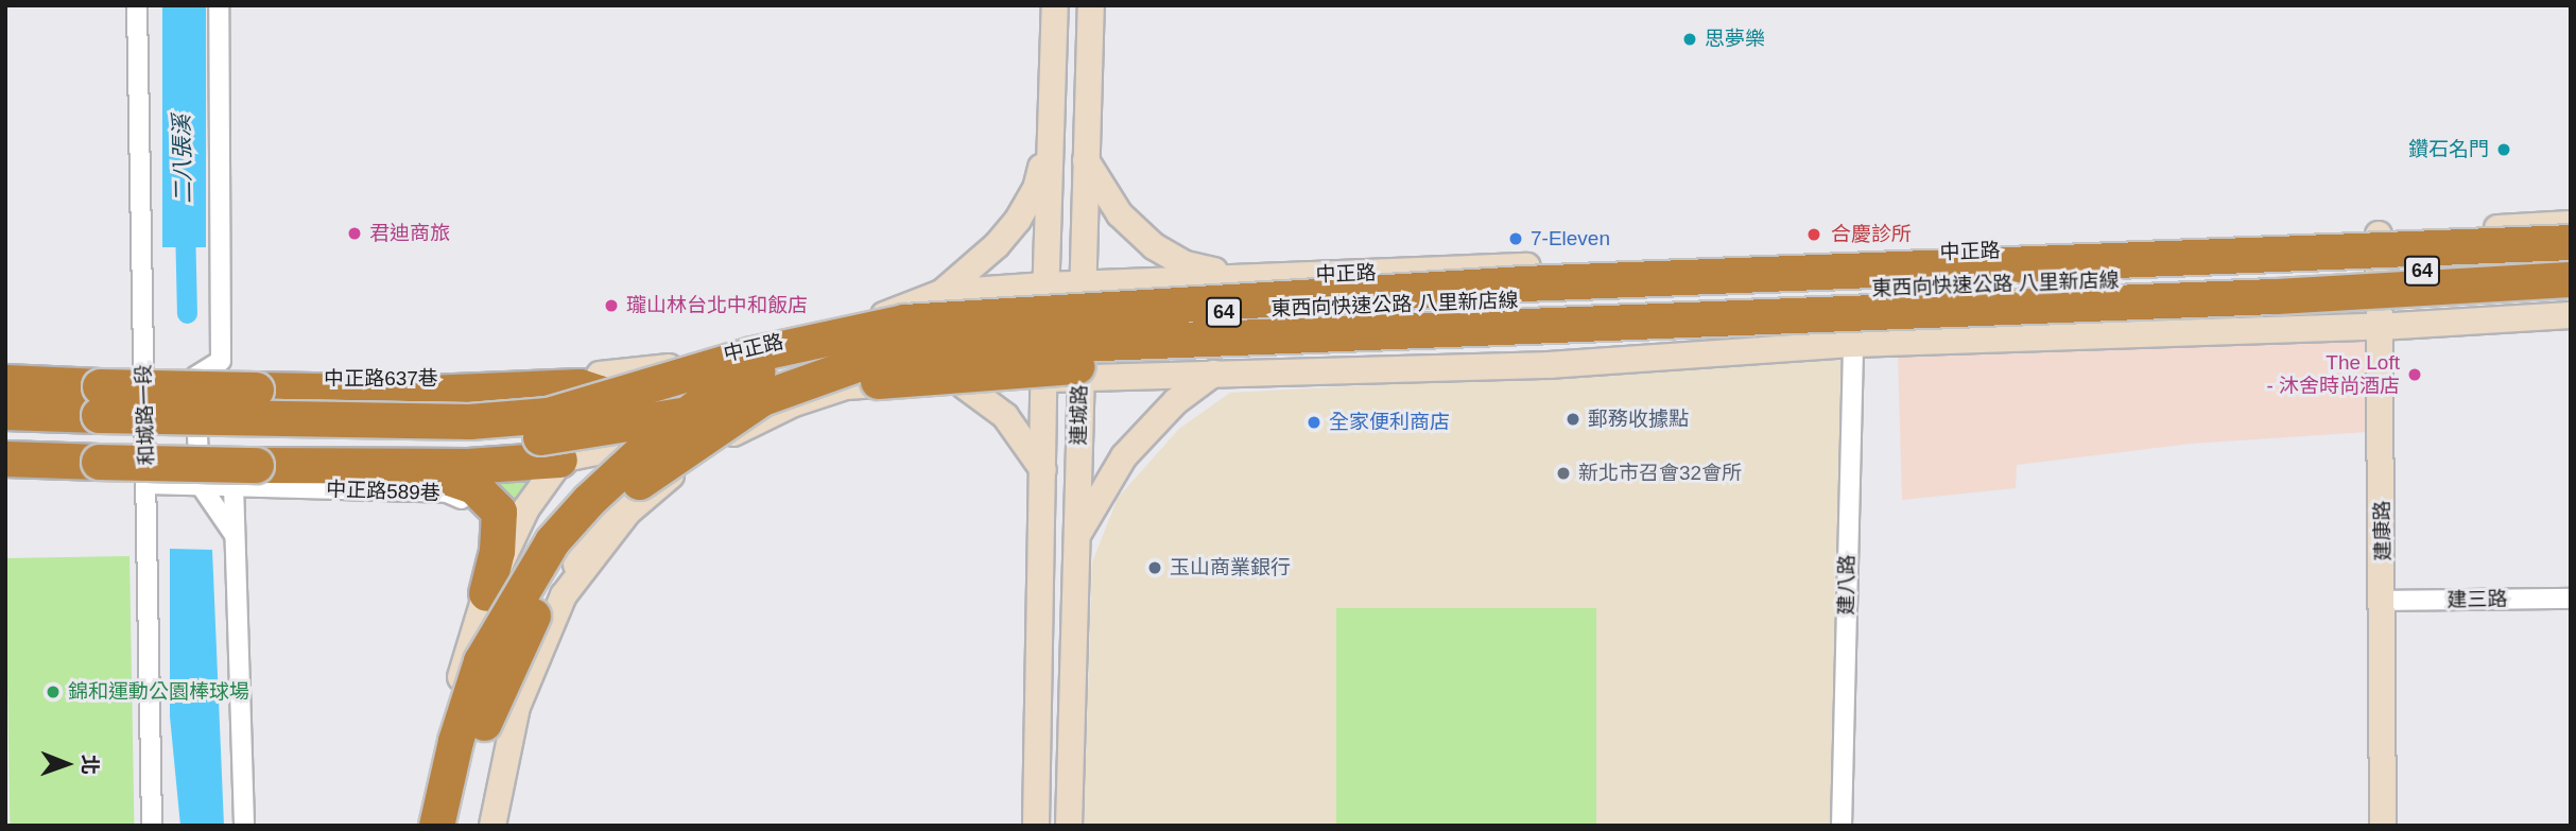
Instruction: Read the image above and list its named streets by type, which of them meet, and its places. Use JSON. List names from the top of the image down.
{
  "streets": {
    "highway": ["64", "東西向快速公路 八里新店線"],
    "main road": ["中正路", "連城路", "建康路"],
    "street": [
      "中正路637巷",
      "和城路一段",
      "中正路589巷",
      "建八路",
      "建三路"
    ]
  },
  "crossings": [
    ["中正路", "連城路"],
    ["中正路", "中正路589巷"],
    ["中正路", "建康路"],
    ["中正路637巷", "和城路一段"],
    ["和城路一段", "中正路589巷"],
    ["建康路", "建三路"]
  ],
  "water": ["二八張溪"],
  "places": [
    "思夢樂",
    "鑽石名門",
    "君迪商旅",
    "合慶診所",
    "7-Eleven",
    "瓏山林台北中和飯店",
    "The Loft - 沐舍時尚酒店",
    "郵務收據點",
    "全家便利商店",
    "新北市召會32會所",
    "玉山商業銀行",
    "錦和運動公園棒球場"
  ],
  "north": "right"
}
